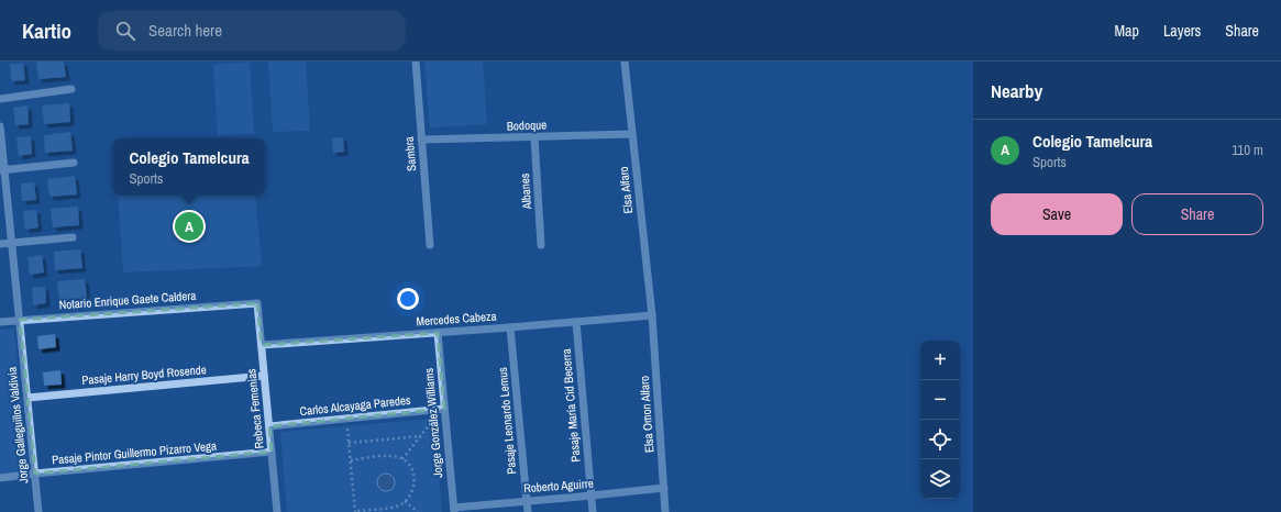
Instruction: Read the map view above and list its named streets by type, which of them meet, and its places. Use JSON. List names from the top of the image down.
{
  "streets": {
    "street": [
      "Bodoque",
      "Sambra",
      "Elsa Alfaro",
      "Albanes",
      "Notario Enrique Gaete Caldera",
      "Mercedes Cabeza",
      "Pasaje Harry Boyd Rosende",
      "Carlos Alcayaga Paredes",
      "Pasaje María Cid Becerra",
      "Rebeca Femenias",
      "Elsa Omon Alfaro",
      "Pasaje Leonardo Lemus",
      "Jorge González Williams",
      "Jorge Galleguillos Valdivia",
      "Pasaje Pintor Guillermo Pizarro Vega",
      "Roberto Aguirre"
    ]
  },
  "crossings": [
    ["Bodoque", "Sambra"],
    ["Bodoque", "Elsa Alfaro"],
    ["Bodoque", "Albanes"],
    ["Elsa Alfaro", "Mercedes Cabeza"],
    ["Elsa Alfaro", "Elsa Omon Alfaro"],
    ["Notario Enrique Gaete Caldera", "Rebeca Femenias"],
    ["Notario Enrique Gaete Caldera", "Jorge Galleguillos Valdivia"],
    ["Mercedes Cabeza", "Pasaje María Cid Becerra"],
    ["Mercedes Cabeza", "Rebeca Femenias"],
    ["Mercedes Cabeza", "Elsa Omon Alfaro"],
    ["Mercedes Cabeza", "Pasaje Leonardo Lemus"],
    ["Mercedes Cabeza", "Jorge González Williams"],
    ["Pasaje Harry Boyd Rosende", "Rebeca Femenias"],
    ["Pasaje Harry Boyd Rosende", "Jorge Galleguillos Valdivia"],
    ["Carlos Alcayaga Paredes", "Rebeca Femenias"],
    ["Carlos Alcayaga Paredes", "Jorge González Williams"],
    ["Pasaje María Cid Becerra", "Roberto Aguirre"],
    ["Rebeca Femenias", "Pasaje Pintor Guillermo Pizarro Vega"],
    ["Elsa Omon Alfaro", "Roberto Aguirre"],
    ["Pasaje Leonardo Lemus", "Roberto Aguirre"],
    ["Jorge González Williams", "Roberto Aguirre"],
    ["Jorge Galleguillos Valdivia", "Pasaje Pintor Guillermo Pizarro Vega"]
  ],
  "page": {
    "header": "Kartio",
    "search": "Search here",
    "nav": ["Map", "Layers", "Share"],
    "heading": "Nearby",
    "list": [
      {
        "mark": "A",
        "name": "Colegio Tamelcura",
        "note": "Sports",
        "value": "110 m"
      }
    ],
    "popup": ["Colegio Tamelcura", "Sports"],
    "buttons": ["Save", "Share"],
    "pins": "A",
    "map_buttons": ["+", "−"]
  }
}
